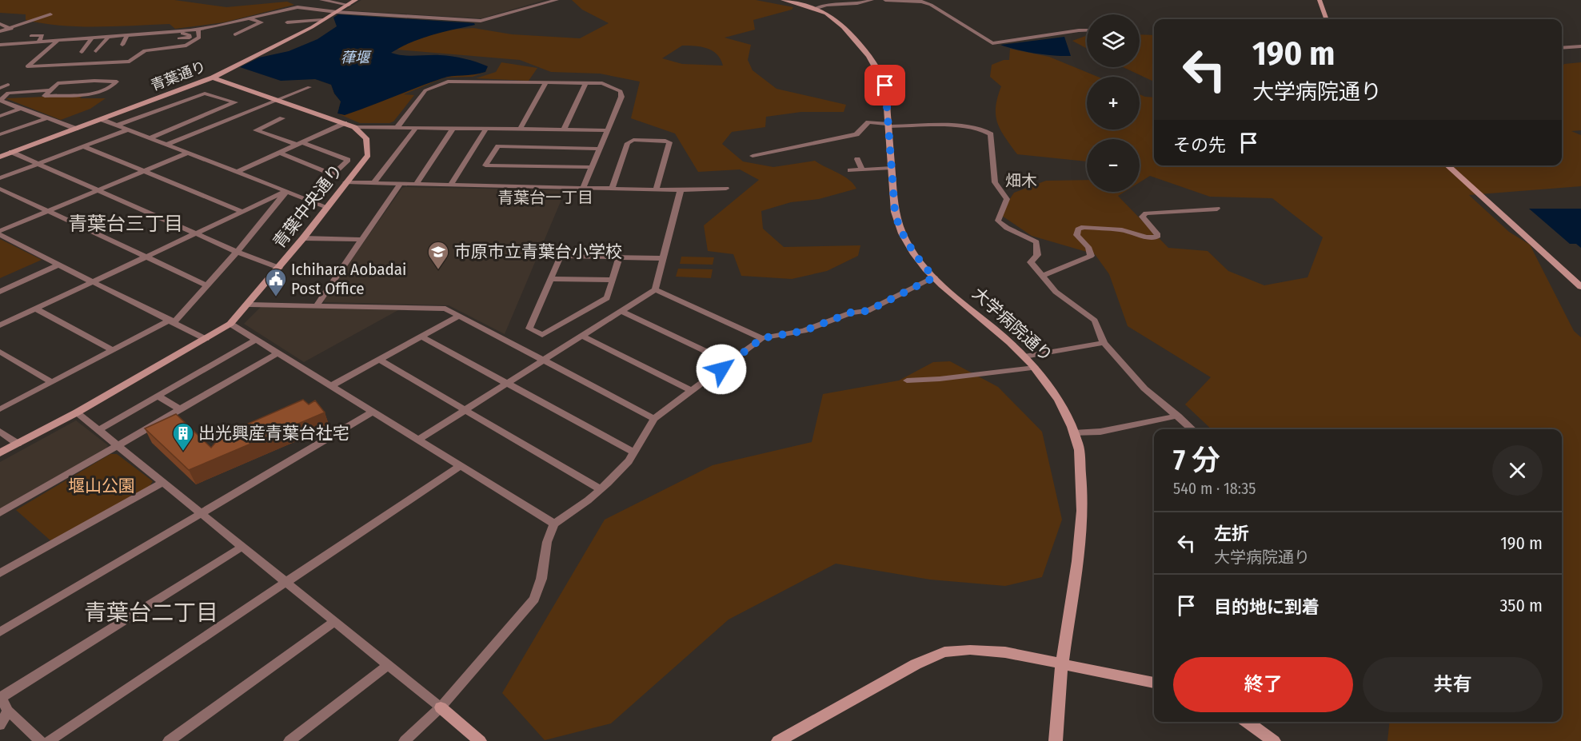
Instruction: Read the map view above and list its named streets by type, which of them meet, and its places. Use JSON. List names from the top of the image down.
{
  "streets": {
    "street": ["青葉通り", "青葉中央通り", "大学病院通り"]
  },
  "districts": [
    "畑木",
    "青葉台一丁目",
    "青葉台三丁目",
    "青葉台二丁目"
  ],
  "water": ["葎堰"],
  "parks": ["堰山公園"],
  "places": {
    "school or university": ["市原市立青葉台小学校"],
    "public building": ["Ichihara Aobadai Post Office"],
    "building": ["出光興産青葉台社宅"]
  },
  "page": {
    "map_buttons": ["+", "−"],
    "turn": ["190 m", "大学病院通り"],
    "then": "その先",
    "heading": ["7 分", "540 m · 18:35"],
    "list": [
      {
        "name": "左折",
        "note": "大学病院通り",
        "value": "190 m"
      },
      {
        "name": "目的地に到着",
        "value": "350 m"
      }
    ],
    "buttons": ["終了", "共有"]
  }
}
